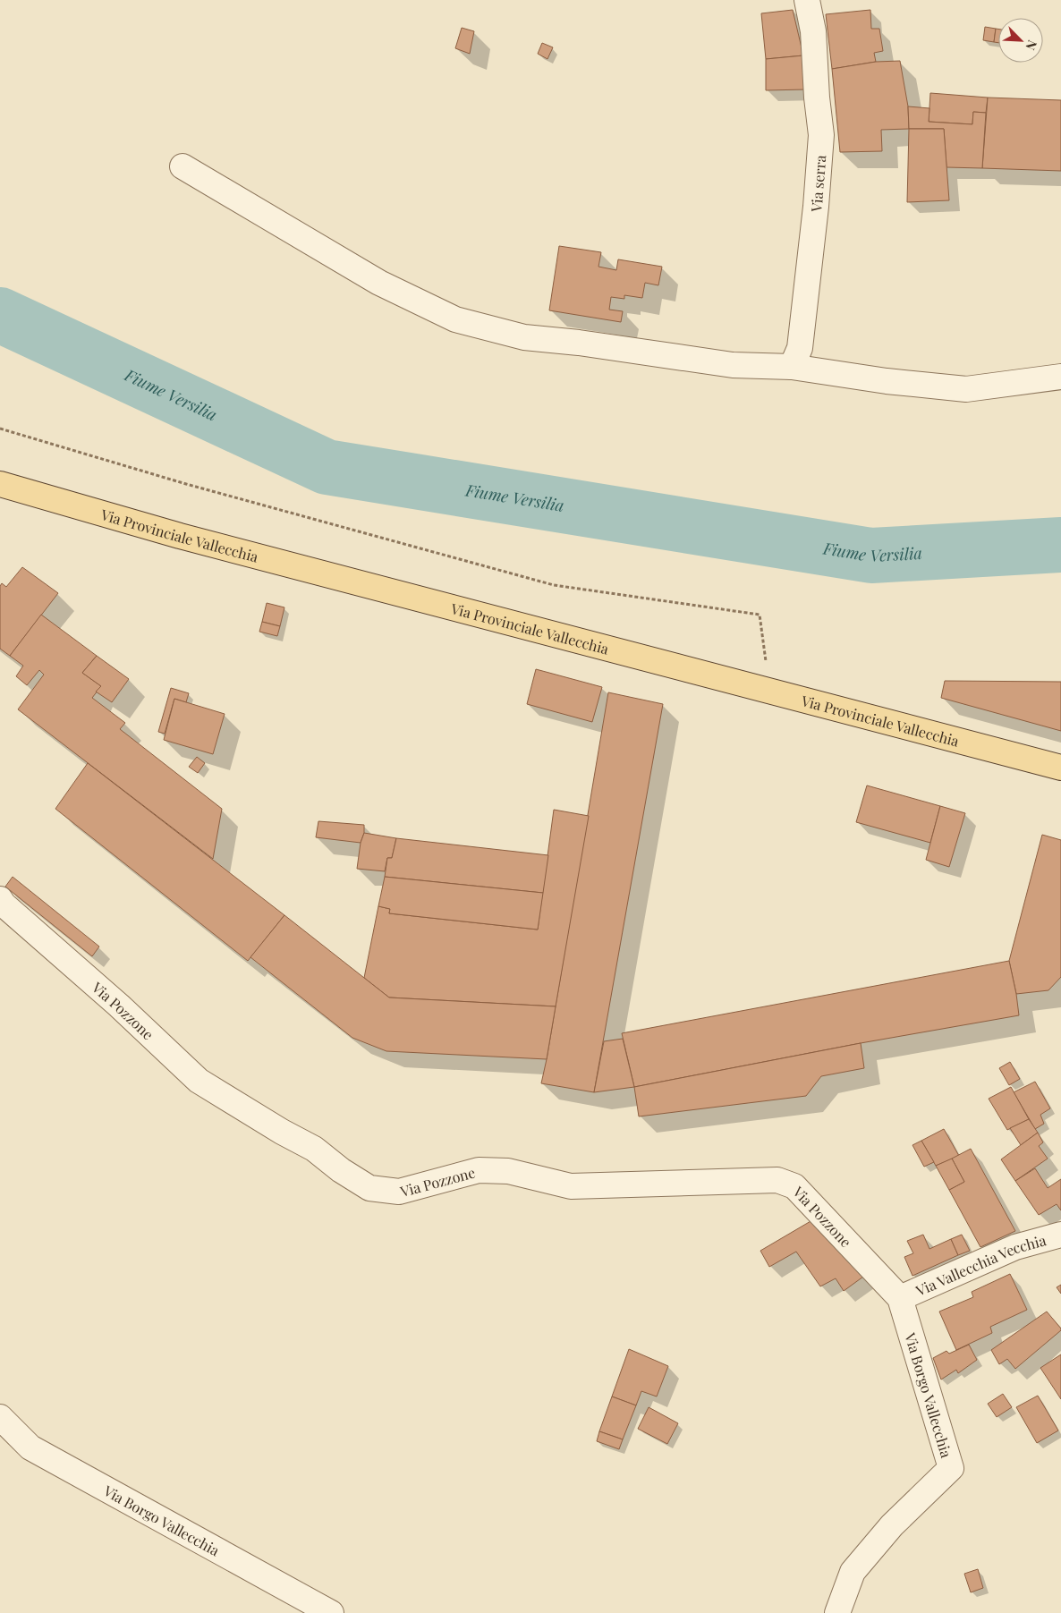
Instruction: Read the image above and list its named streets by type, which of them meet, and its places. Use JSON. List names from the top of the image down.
{
  "streets": {
    "main road": ["Via Provinciale Vallecchia"],
    "street": [
      "Via serra",
      "Via Pozzone",
      "Via Vallecchia Vecchia",
      "Via Borgo Vallecchia"
    ]
  },
  "crossings": [
    ["Via Pozzone", "Via Vallecchia Vecchia"],
    ["Via Pozzone", "Via Borgo Vallecchia"],
    ["Via Vallecchia Vecchia", "Via Borgo Vallecchia"]
  ],
  "water": ["Fiume Versilia"],
  "north": "bottom right"
}
